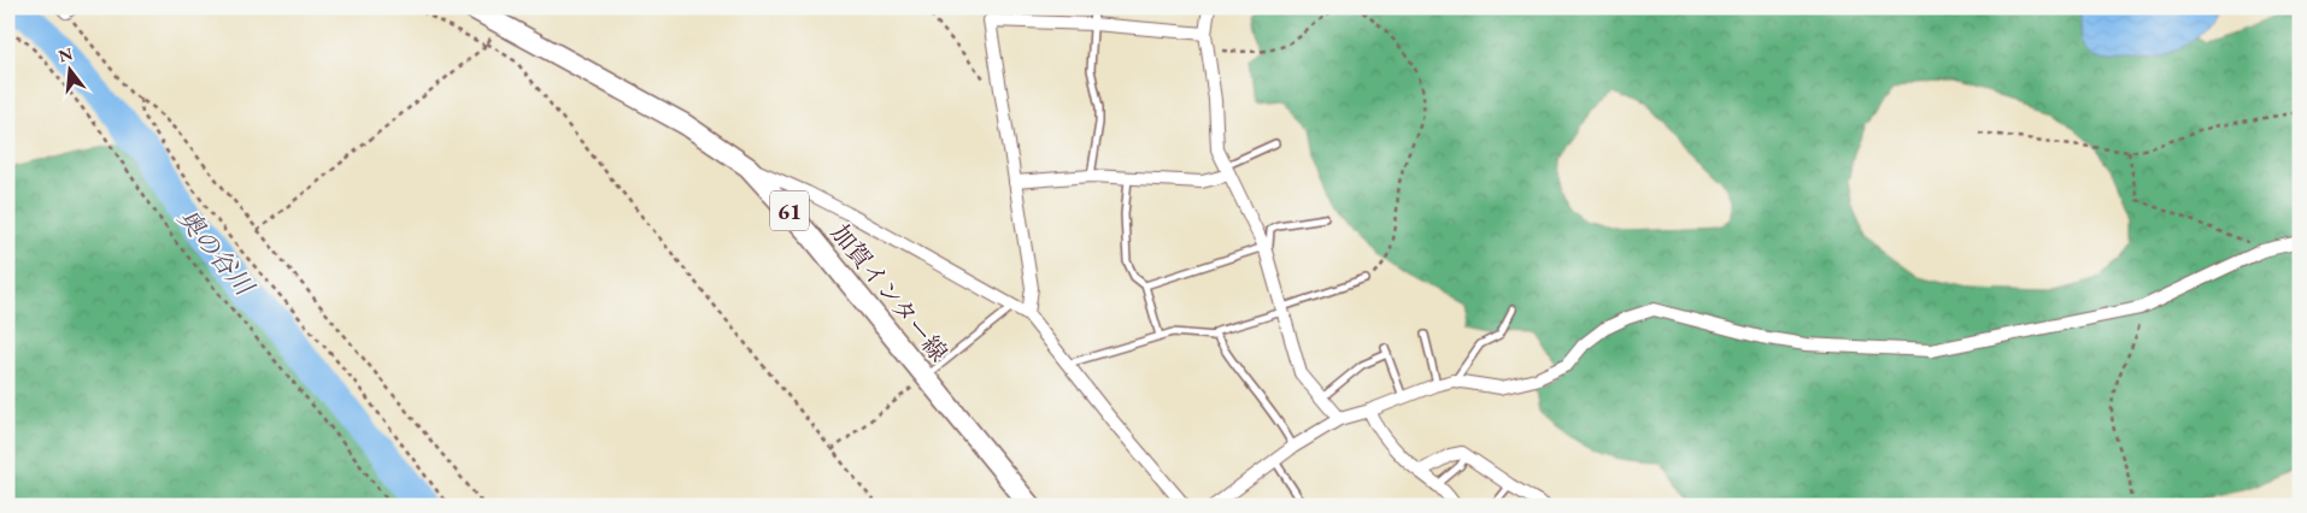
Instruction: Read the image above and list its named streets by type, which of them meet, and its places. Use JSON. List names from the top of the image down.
{
  "streets": {
    "main road": ["61", "加賀インター線"]
  },
  "water": ["奥の谷川"],
  "north": "top"
}
